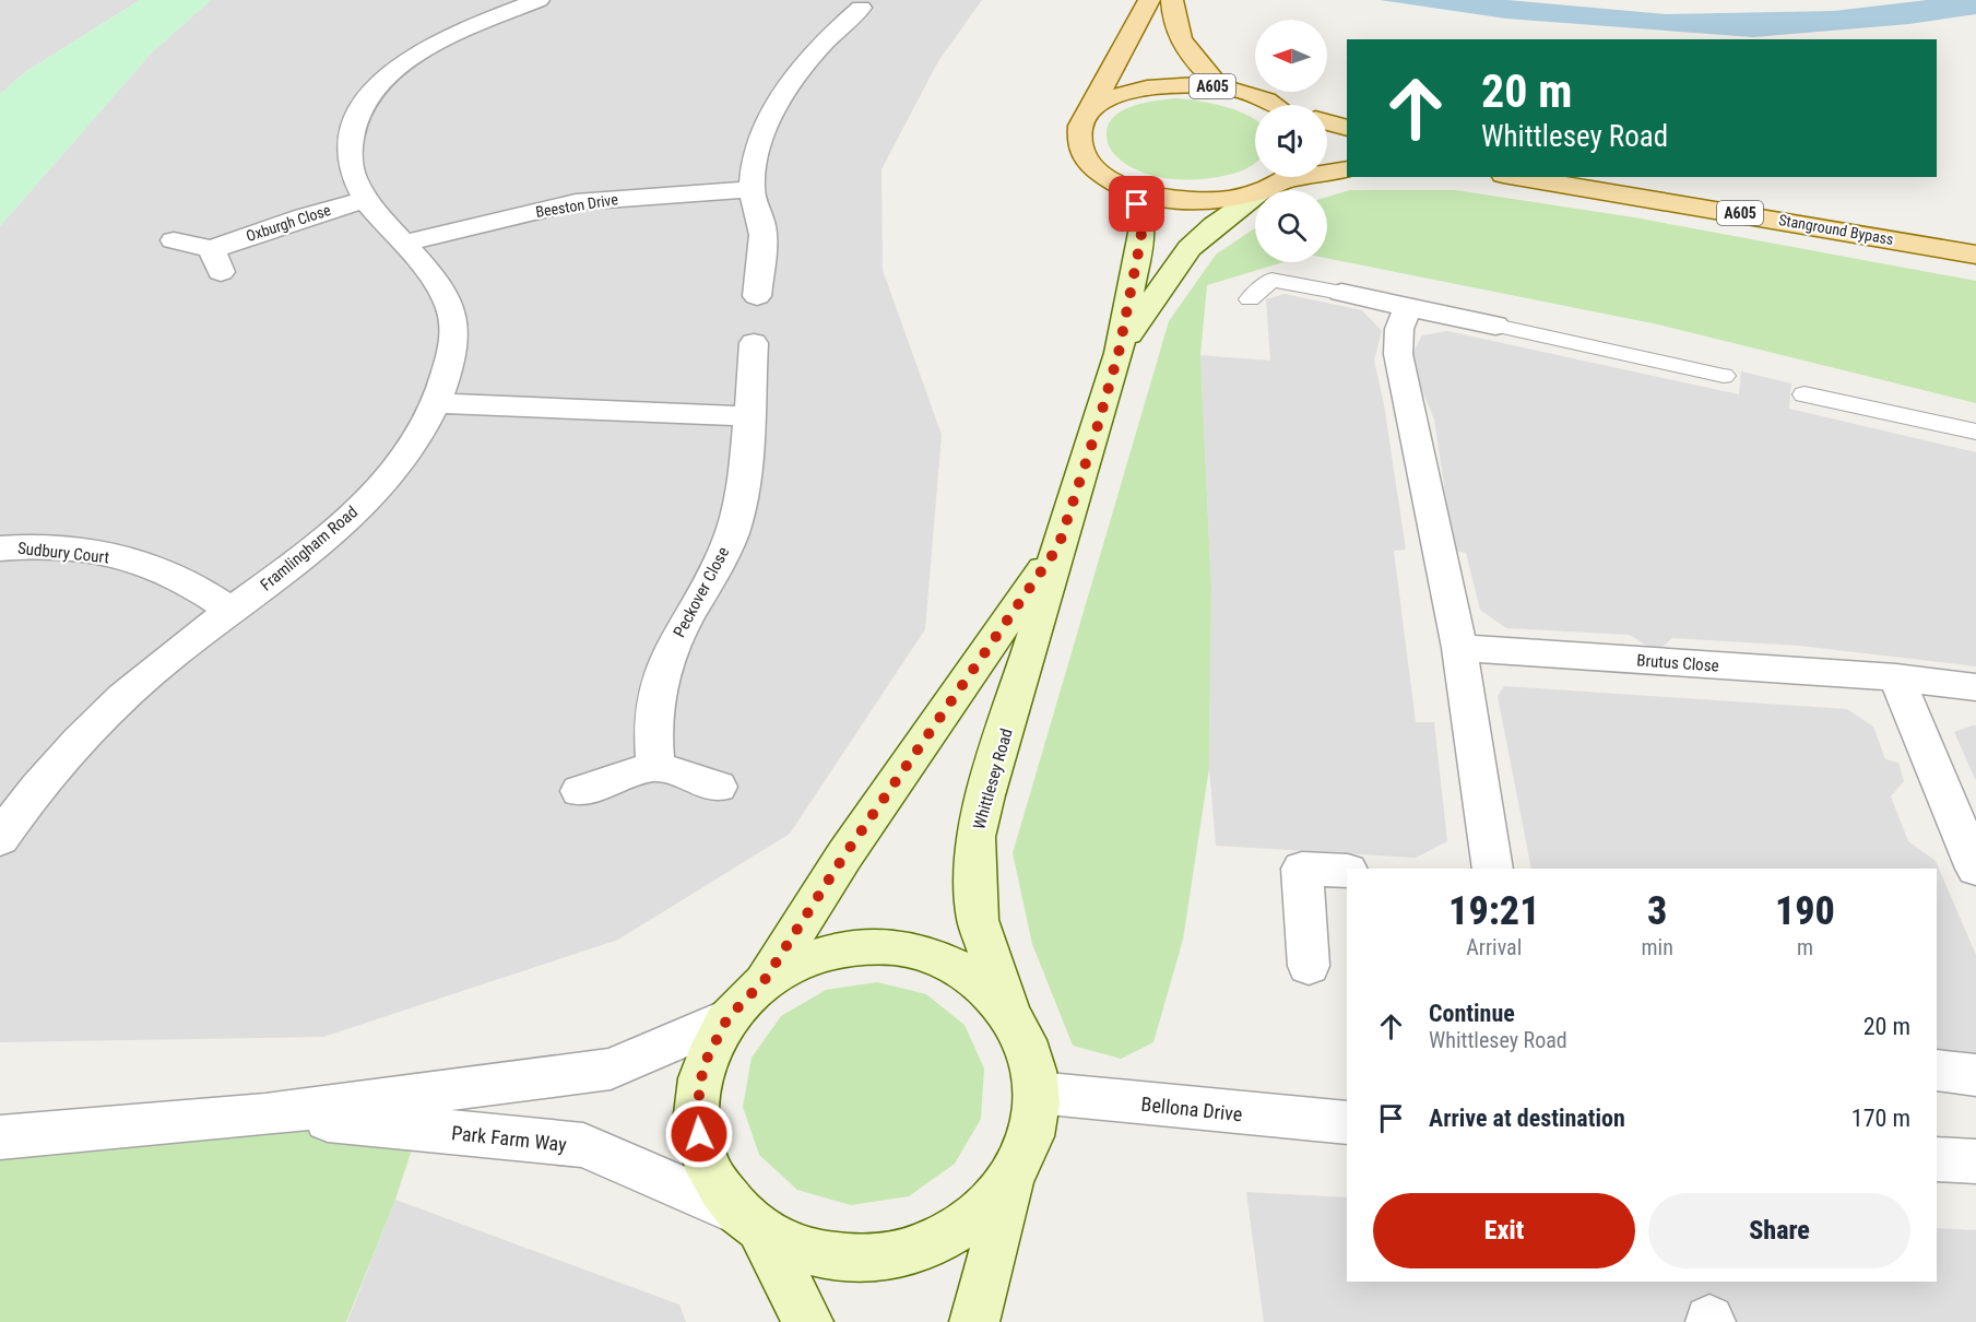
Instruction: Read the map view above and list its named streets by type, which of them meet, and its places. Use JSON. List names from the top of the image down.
{
  "streets": {
    "main road": ["A605", "Stanground Bypass", "Whittlesey Road"],
    "street": [
      "Beeston Drive",
      "Oxburgh Close",
      "Framlingham Road",
      "Sudbury Court",
      "Peckover Close",
      "Brutus Close",
      "Bellona Drive",
      "Park Farm Way"
    ]
  },
  "crossings": [
    ["Beeston Drive", "Framlingham Road"],
    ["Oxburgh Close", "Framlingham Road"],
    ["Framlingham Road", "Sudbury Court"]
  ],
  "north": "left",
  "page": {
    "turn": ["20 m", "Whittlesey Road"],
    "eta": [
      "19:21",
      "Arrival",
      "3",
      "min",
      "190",
      "m"
    ],
    "list": [
      {
        "name": "Continue",
        "note": "Whittlesey Road",
        "value": "20 m"
      },
      {
        "name": "Arrive at destination",
        "value": "170 m"
      }
    ],
    "buttons": ["Exit", "Share"]
  }
}
